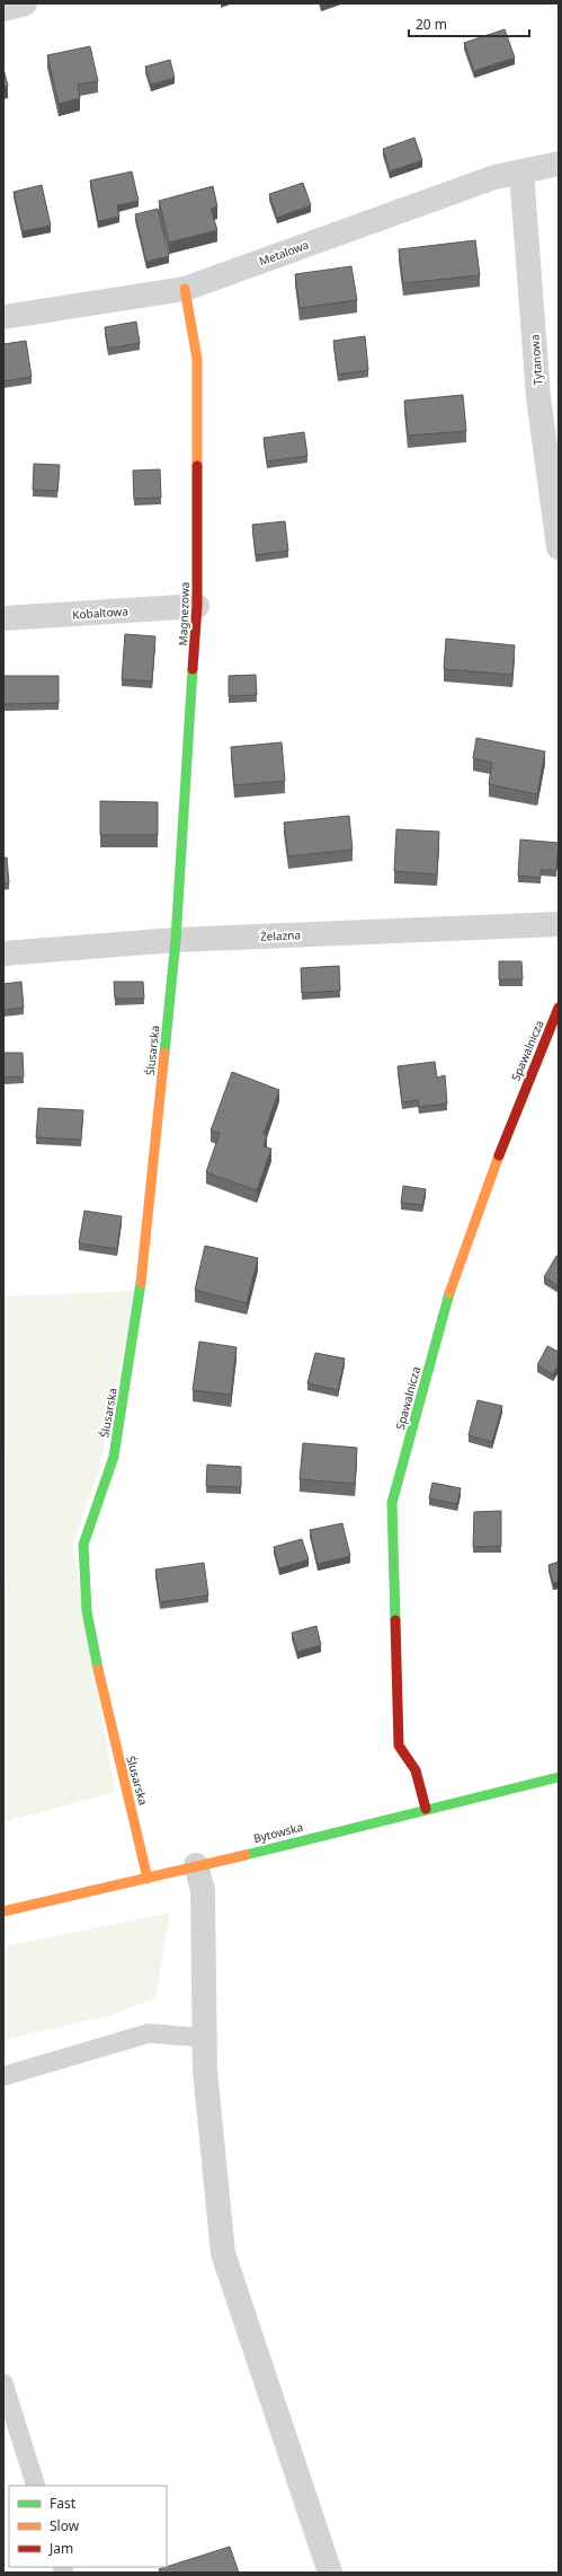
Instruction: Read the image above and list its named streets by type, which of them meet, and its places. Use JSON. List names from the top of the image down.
{
  "streets": {
    "street": [
      "Metalowa",
      "Tytanowa",
      "Kobaltowa",
      "Magnezowa",
      "Żelazna",
      "Ślusarska",
      "Spawalnicza",
      "Bytowska"
    ]
  },
  "crossings": [
    ["Metalowa", "Tytanowa"],
    ["Metalowa", "Magnezowa"],
    ["Kobaltowa", "Magnezowa"],
    ["Magnezowa", "Żelazna"],
    ["Magnezowa", "Ślusarska"],
    ["Żelazna", "Ślusarska"],
    ["Ślusarska", "Bytowska"],
    ["Spawalnicza", "Bytowska"]
  ],
  "legend": ["Fast", "Slow", "Jam"],
  "scale_bar": "20 m"
}
